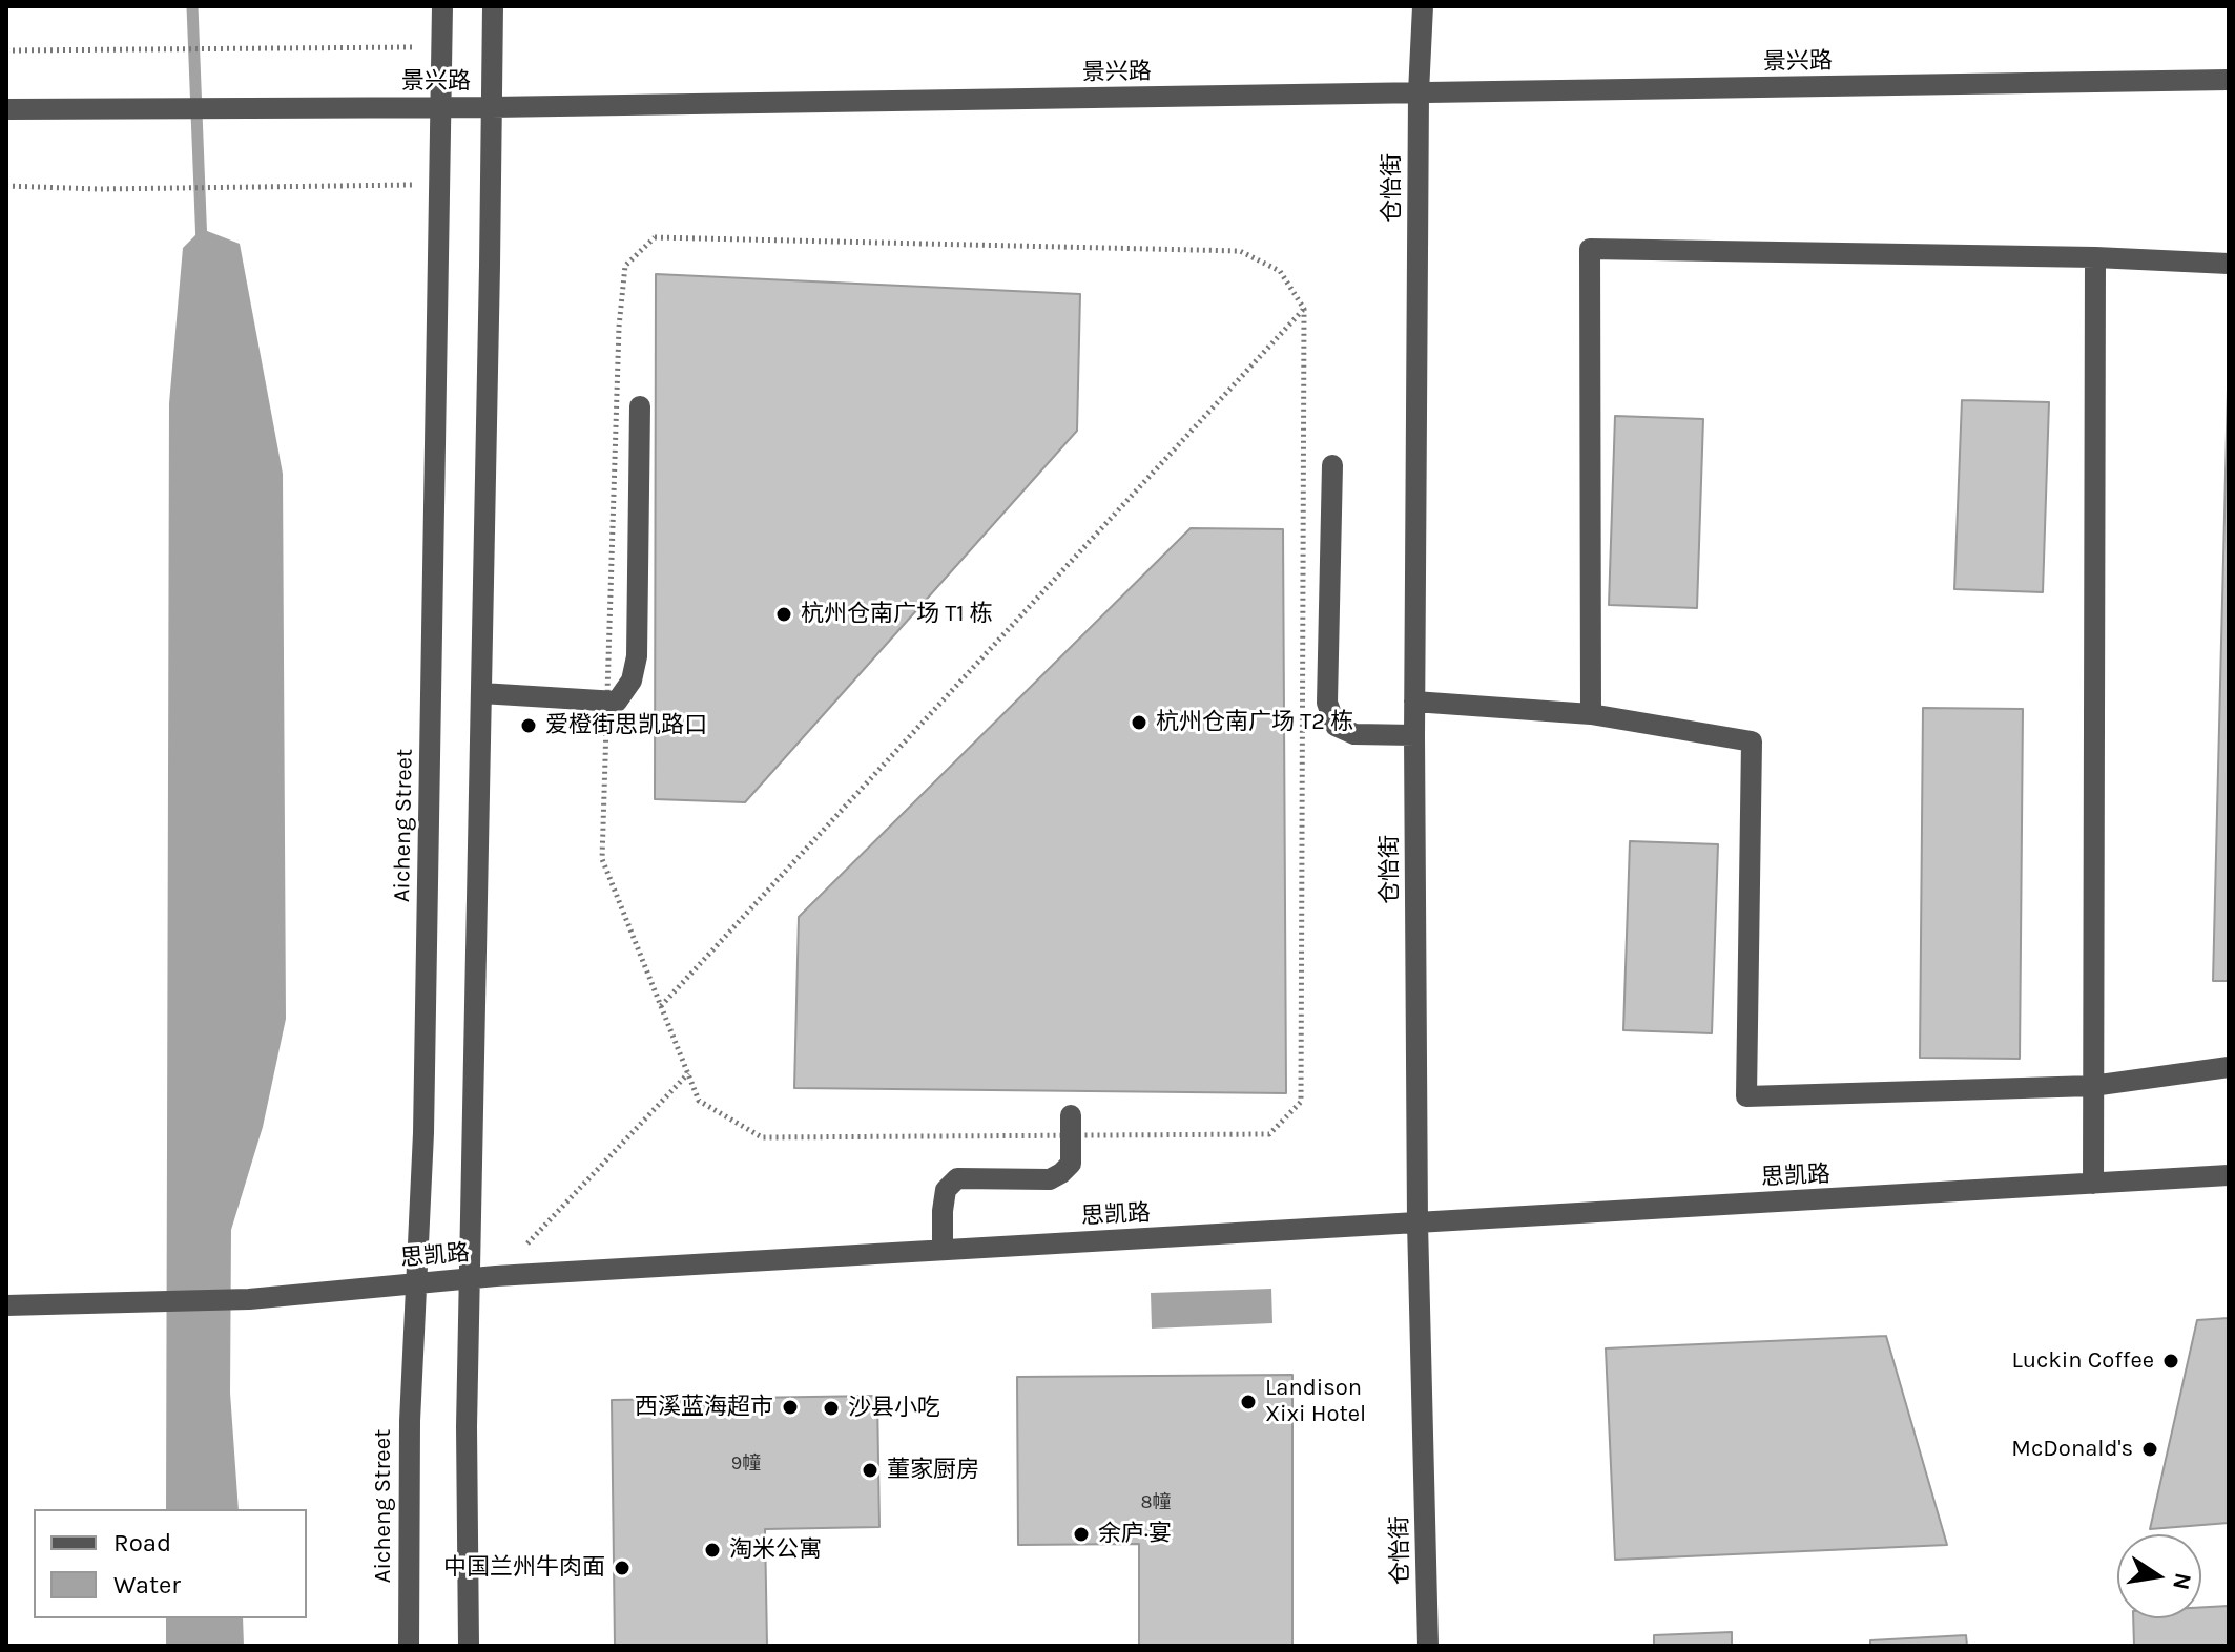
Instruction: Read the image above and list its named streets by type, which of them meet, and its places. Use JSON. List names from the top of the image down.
{
  "streets": {
    "street": [
      "景兴路",
      "仓怡街",
      "Aicheng Street",
      "思凯路"
    ]
  },
  "crossings": [
    ["景兴路", "仓怡街"],
    ["景兴路", "Aicheng Street"],
    ["仓怡街", "思凯路"],
    ["Aicheng Street", "思凯路"]
  ],
  "places": [
    "杭州仓南广场 T1 栋",
    "杭州仓南广场 T2 栋",
    "爱橙街思凯路口",
    "Luckin Coffee",
    "Landison Xixi Hotel",
    "西溪蓝海超市",
    "沙县小吃",
    "McDonald's",
    "董家厨房",
    "余庐·宴",
    "淘米公寓",
    "中国兰州牛肉面"
  ],
  "house_numbers": ["9幢", "8幢"],
  "legend": ["Road", "Water"],
  "north": "right"
}
